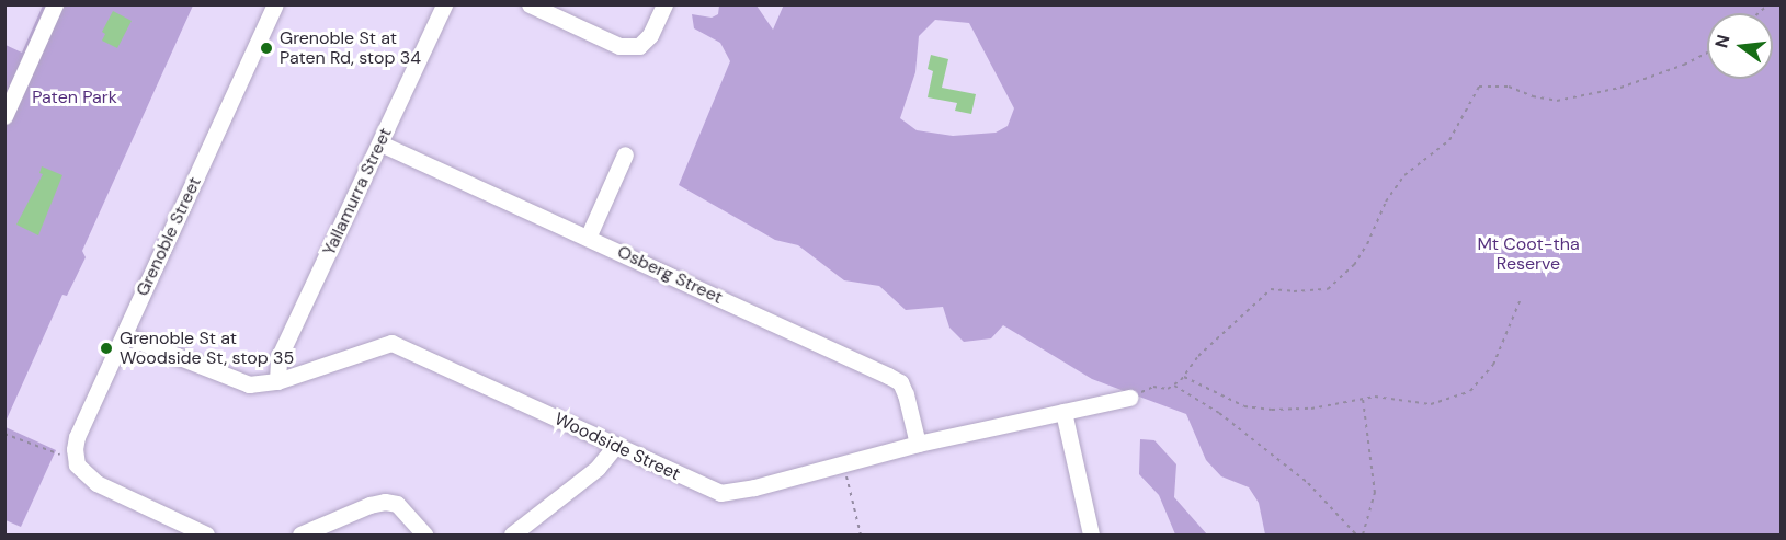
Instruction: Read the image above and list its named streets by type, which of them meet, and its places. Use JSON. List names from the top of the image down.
{
  "streets": {
    "street": [
      "Yallamurra Street",
      "Grenoble Street",
      "Osberg Street",
      "Woodside Street"
    ]
  },
  "crossings": [
    ["Yallamurra Street", "Osberg Street"],
    ["Yallamurra Street", "Woodside Street"],
    ["Grenoble Street", "Woodside Street"],
    ["Osberg Street", "Woodside Street"]
  ],
  "parks": ["Paten Park", "Mt Coot-tha Reserve"],
  "places": ["Grenoble St at Paten Rd, stop 34", "Grenoble St at Woodside St, stop 35"],
  "north": "left"
}
